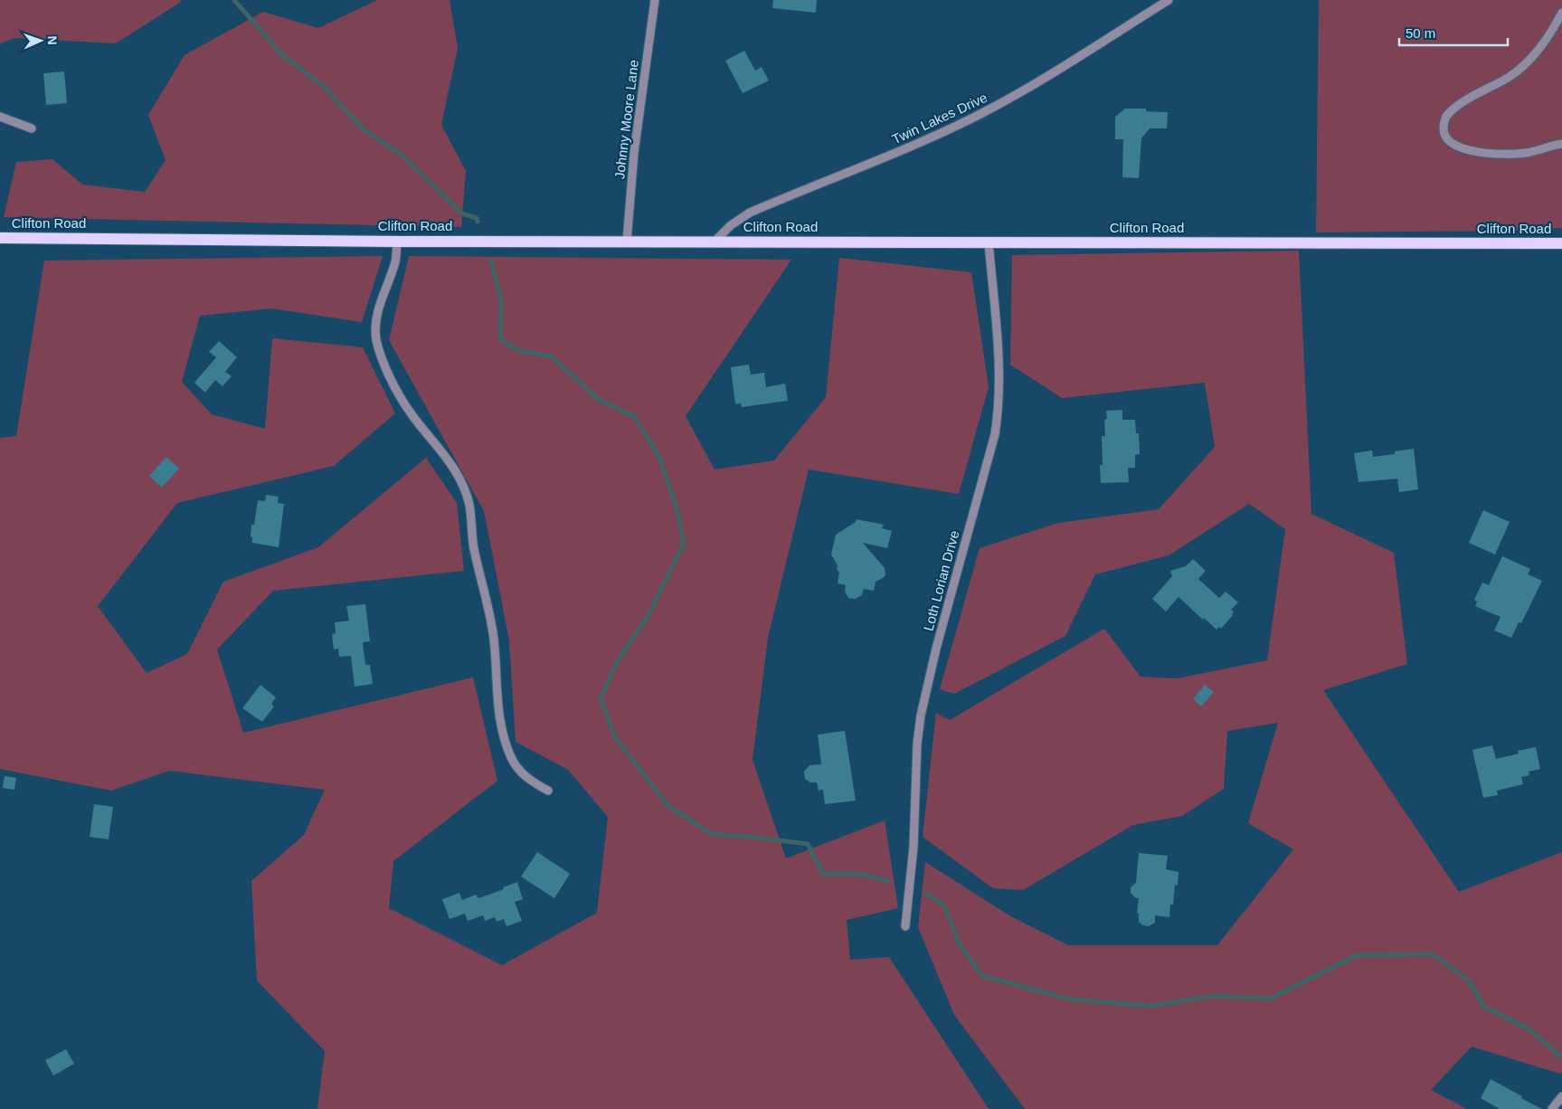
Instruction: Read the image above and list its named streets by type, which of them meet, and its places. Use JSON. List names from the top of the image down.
{
  "streets": {
    "main road": ["Clifton Road"],
    "street": ["Twin Lakes Drive", "Johnny Moore Lane", "Loth Lorian Drive"]
  },
  "crossings": [
    ["Twin Lakes Drive", "Clifton Road"],
    ["Johnny Moore Lane", "Clifton Road"],
    ["Clifton Road", "Loth Lorian Drive"]
  ],
  "scale_bar": "50 m",
  "north": "right"
}
